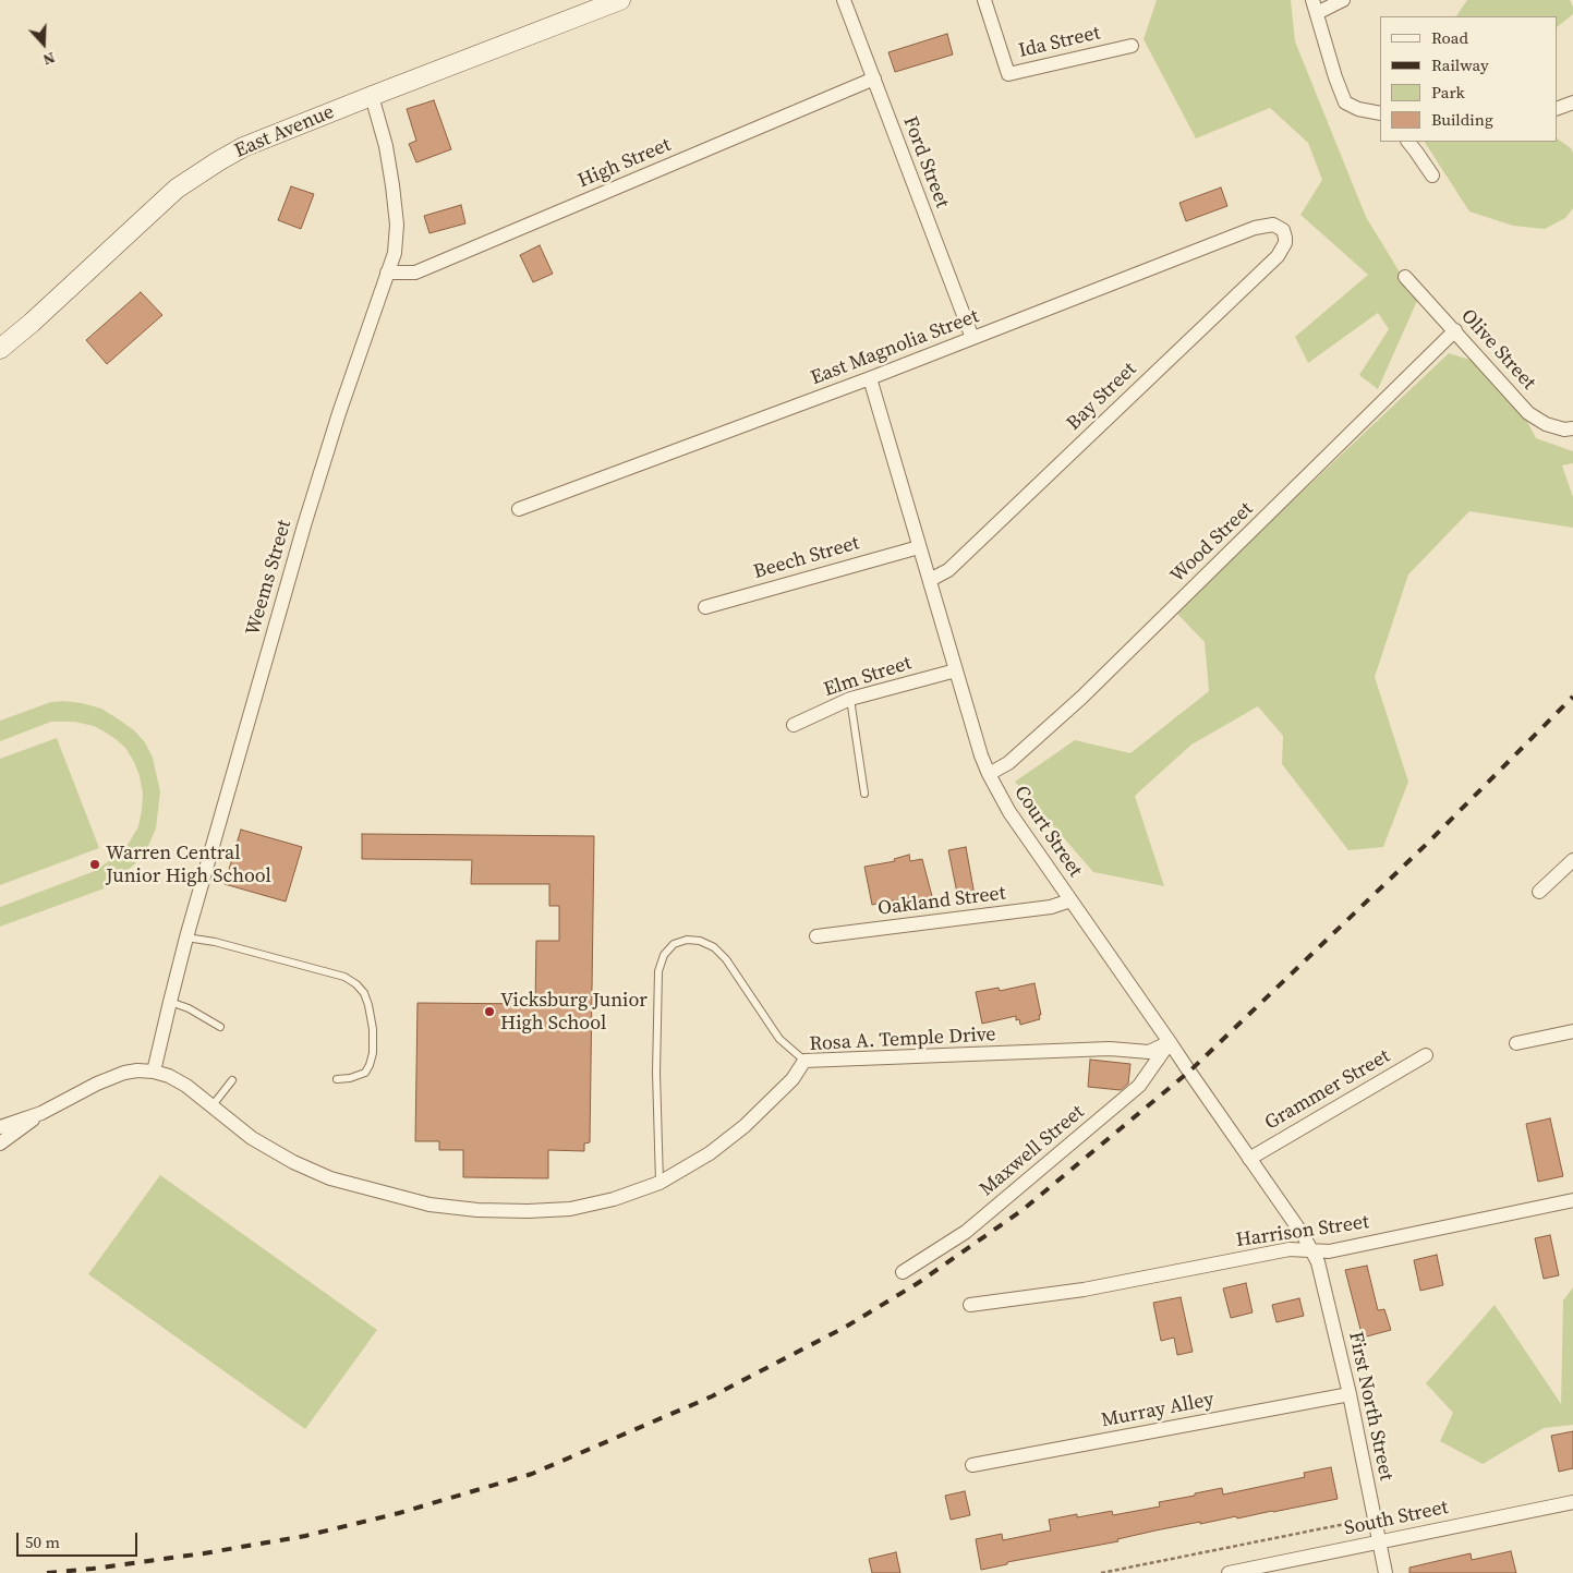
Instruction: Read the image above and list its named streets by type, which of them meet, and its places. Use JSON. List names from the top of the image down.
{
  "streets": {
    "street": [
      "Ida Street",
      "East Avenue",
      "Ford Street",
      "High Street",
      "East Magnolia Street",
      "Olive Street",
      "Bay Street",
      "Wood Street",
      "Beech Street",
      "Weems Street",
      "Elm Street",
      "Court Street",
      "Oakland Street",
      "Rosa A. Temple Drive",
      "Grammer Street",
      "Maxwell Street",
      "Harrison Street",
      "First North Street",
      "Murray Alley",
      "South Street"
    ]
  },
  "crossings": [
    ["East Avenue", "Weems Street"],
    ["Ford Street", "High Street"],
    ["Ford Street", "East Magnolia Street"],
    ["High Street", "Weems Street"],
    ["East Magnolia Street", "Bay Street"],
    ["East Magnolia Street", "Court Street"],
    ["Olive Street", "Wood Street"],
    ["Bay Street", "Court Street"],
    ["Wood Street", "Court Street"],
    ["Beech Street", "Court Street"],
    ["Weems Street", "Rosa A. Temple Drive"],
    ["Elm Street", "Court Street"],
    ["Court Street", "Oakland Street"],
    ["Court Street", "Rosa A. Temple Drive"],
    ["Court Street", "Grammer Street"],
    ["Court Street", "Maxwell Street"],
    ["Court Street", "Harrison Street"],
    ["Court Street", "First North Street"],
    ["Rosa A. Temple Drive", "Maxwell Street"],
    ["Harrison Street", "First North Street"],
    ["First North Street", "Murray Alley"],
    ["First North Street", "South Street"]
  ],
  "places": ["Warren Central Junior High School", "Vicksburg Junior High School"],
  "legend": [
    "Road",
    "Railway",
    "Park",
    "Building"
  ],
  "scale_bar": "50 m",
  "north": "bottom"
}
